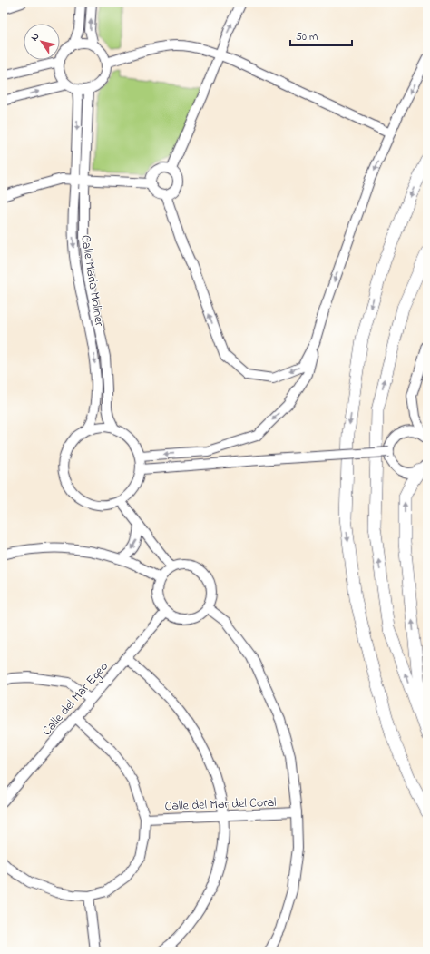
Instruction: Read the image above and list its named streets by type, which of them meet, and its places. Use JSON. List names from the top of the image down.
{
  "streets": {
    "street": ["Calle María Moliner", "Calle del Mar Egeo", "Calle del Mar del Coral"]
  },
  "scale_bar": "50 m",
  "north": "top left"
}
